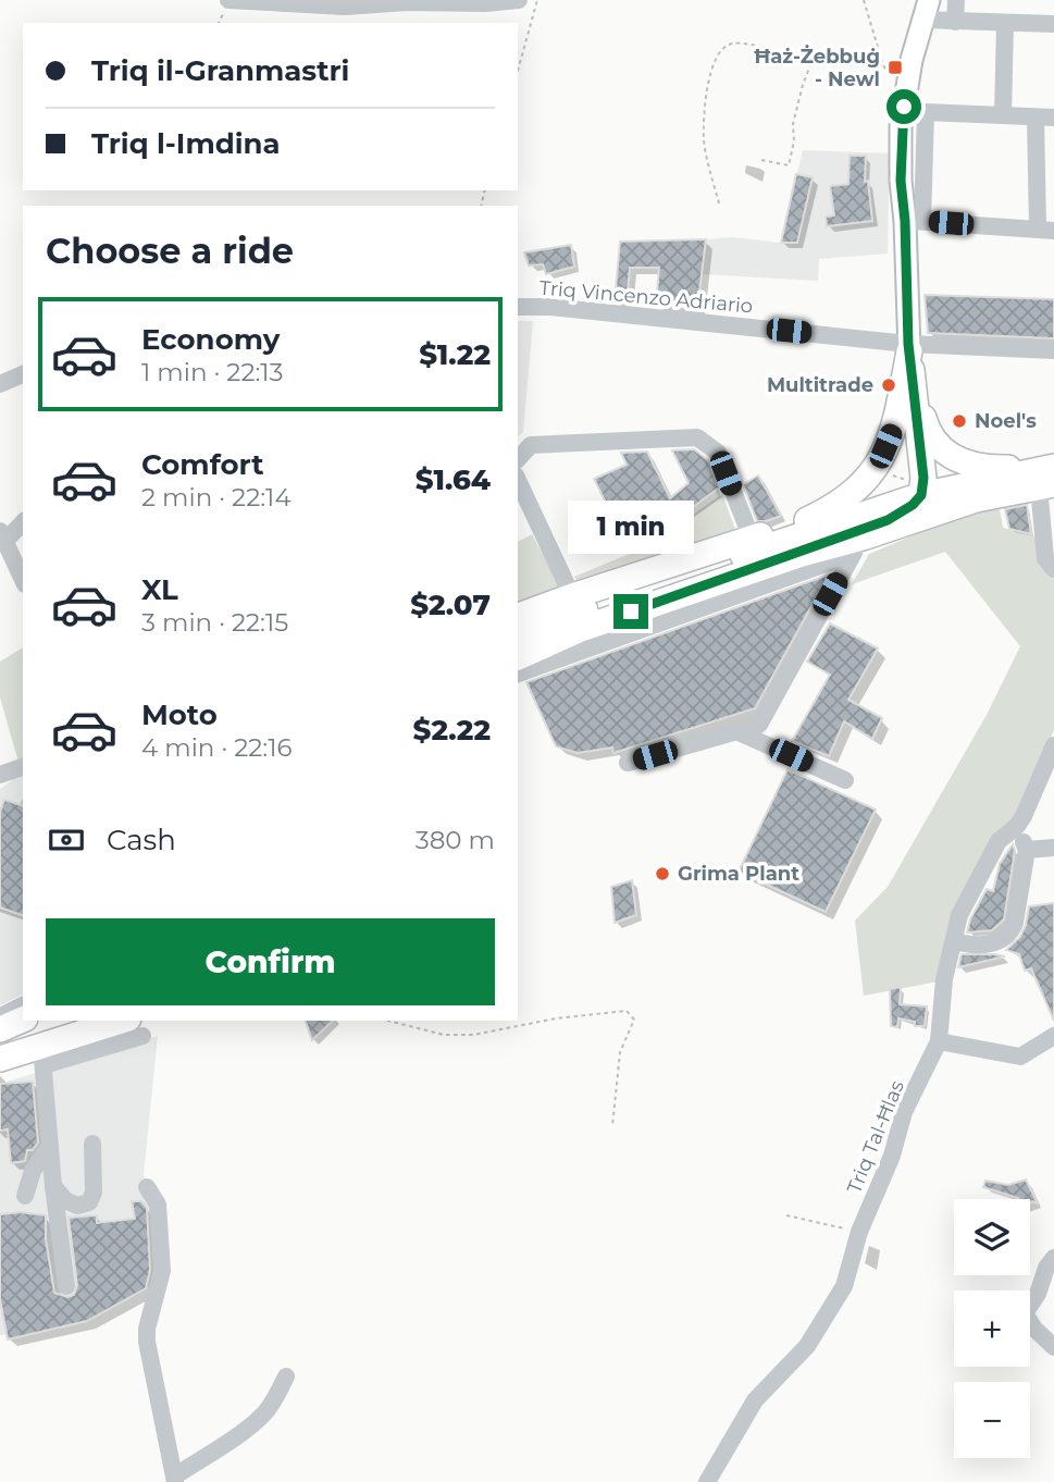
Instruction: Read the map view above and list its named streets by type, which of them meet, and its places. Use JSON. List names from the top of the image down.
{
  "streets": {
    "street": ["Triq Vincenzo Adriario", "Triq Tal-Ħlas"]
  },
  "places": {
    "transit": ["Ħaż-Żebbuġ - Newl"],
    "other": ["Multitrade", "Noel's", "Grima Plant"]
  },
  "page": {
    "banner": ["Triq il-Granmastri", "Triq l-Imdina"],
    "heading": "Choose a ride",
    "list": [
      {
        "name": "Economy",
        "note": "1 min · 22:13",
        "value": "$1.22"
      },
      {
        "name": "Comfort",
        "note": "2 min · 22:14",
        "value": "$1.64"
      },
      {
        "name": "XL",
        "note": "3 min · 22:15",
        "value": "$2.07"
      },
      {
        "name": "Moto",
        "note": "4 min · 22:16",
        "value": "$2.22"
      }
    ],
    "bubble": "1 min",
    "pay": ["Cash", "380 m"],
    "buttons": "Confirm",
    "map_buttons": ["+", "−"]
  }
}
